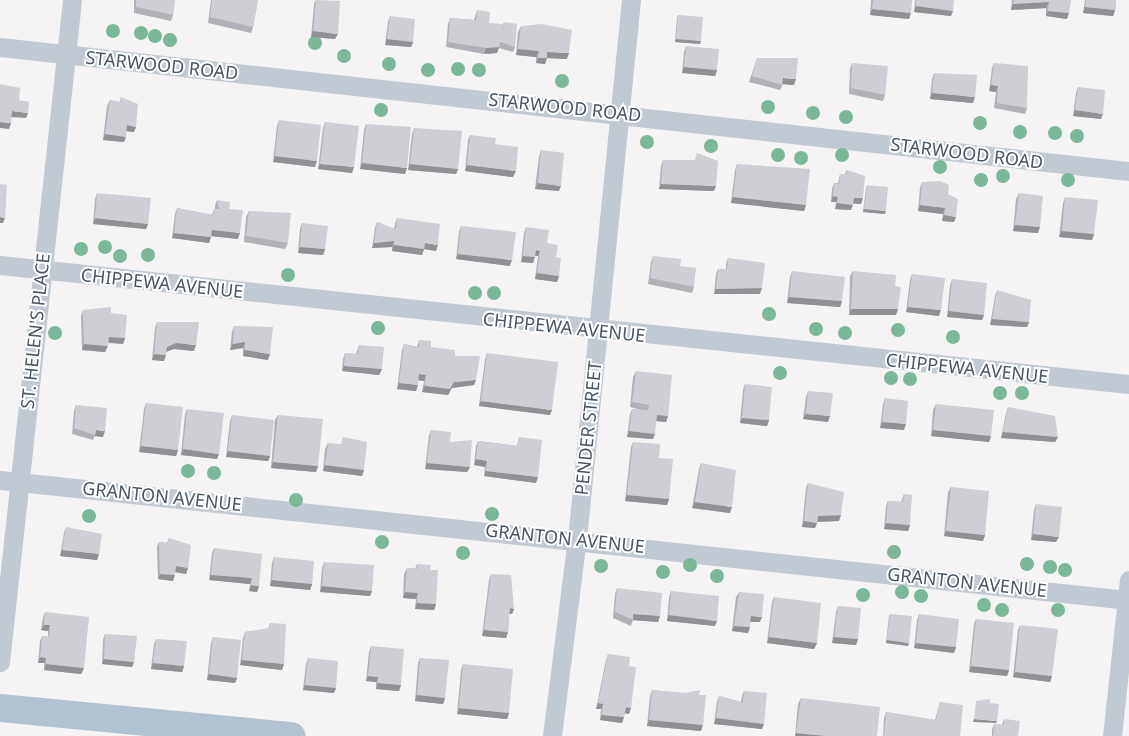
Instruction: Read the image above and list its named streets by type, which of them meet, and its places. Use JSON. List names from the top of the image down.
{
  "streets": {
    "street": [
      "STARWOOD ROAD",
      "CHIPPEWA AVENUE",
      "ST. HELEN'S PLACE",
      "PENDER STREET",
      "GRANTON AVENUE"
    ]
  },
  "crossings": [
    ["STARWOOD ROAD", "ST. HELEN'S PLACE"],
    ["STARWOOD ROAD", "PENDER STREET"],
    ["CHIPPEWA AVENUE", "ST. HELEN'S PLACE"],
    ["CHIPPEWA AVENUE", "PENDER STREET"],
    ["ST. HELEN'S PLACE", "GRANTON AVENUE"],
    ["PENDER STREET", "GRANTON AVENUE"]
  ]
}
